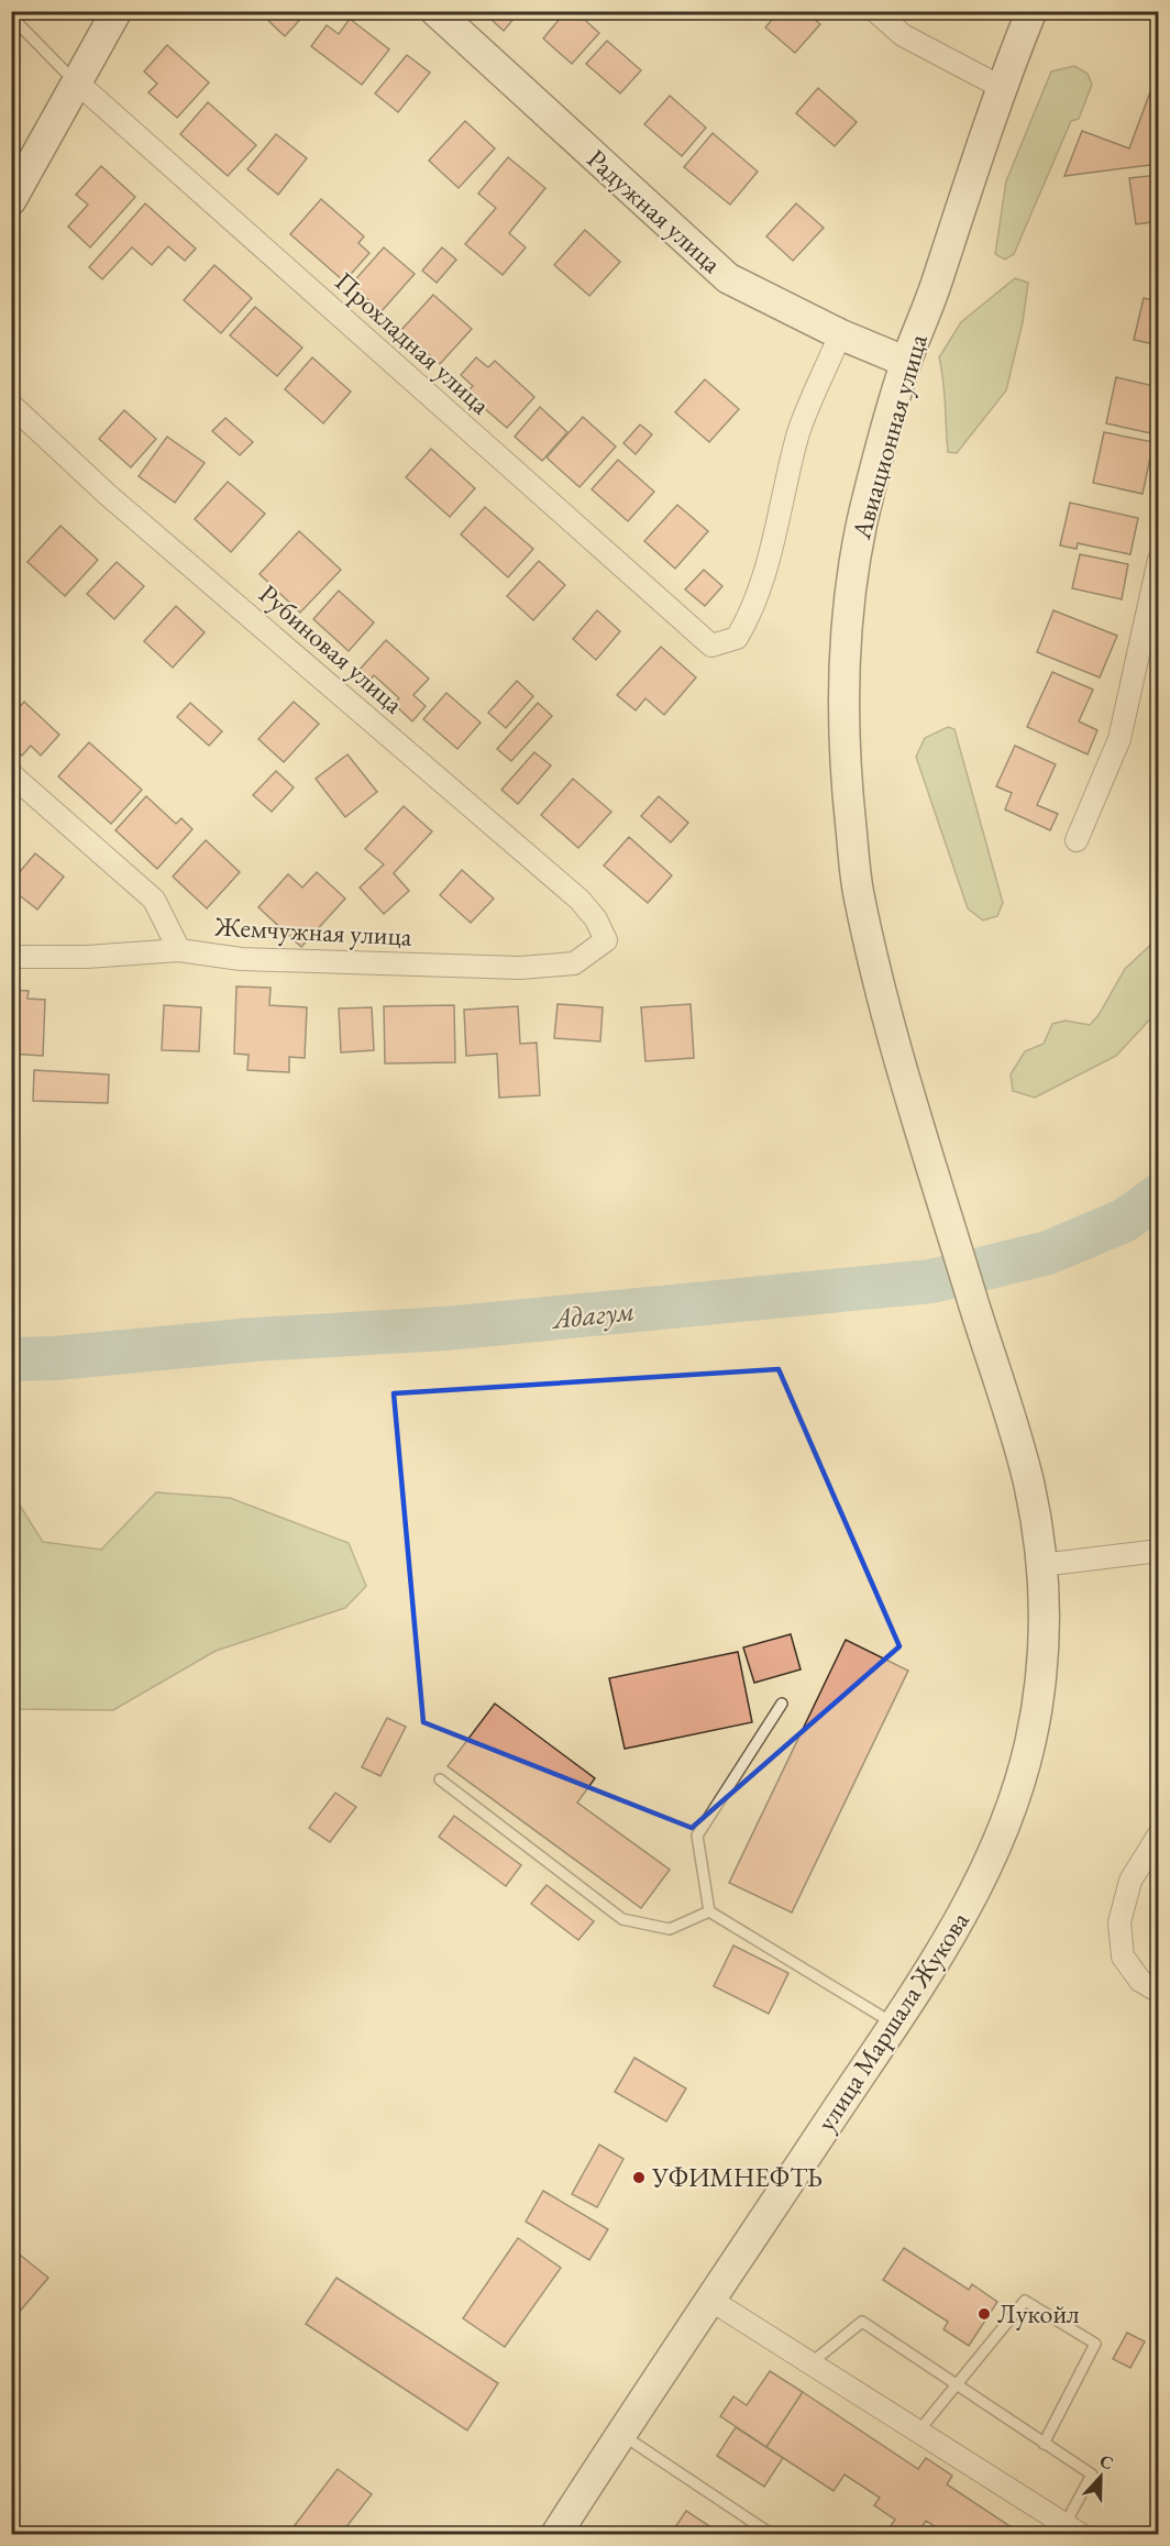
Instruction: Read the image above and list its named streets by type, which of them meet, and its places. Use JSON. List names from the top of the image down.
{
  "streets": {
    "main road": ["Радужная улица", "Авиационная улица", "улица Маршала Жукова"],
    "street": ["Прохладная улица", "Рубиновая улица", "Жемчужная улица"]
  },
  "crossings": [
    ["Радужная улица", "Прохладная улица"],
    ["Радужная улица", "Авиационная улица"],
    ["Авиационная улица", "улица Маршала Жукова"],
    ["Рубиновая улица", "Жемчужная улица"]
  ],
  "water": ["Адагум"],
  "places": ["УФИМНЕФТЬ", "Лукойл"],
  "north": "top"
}
